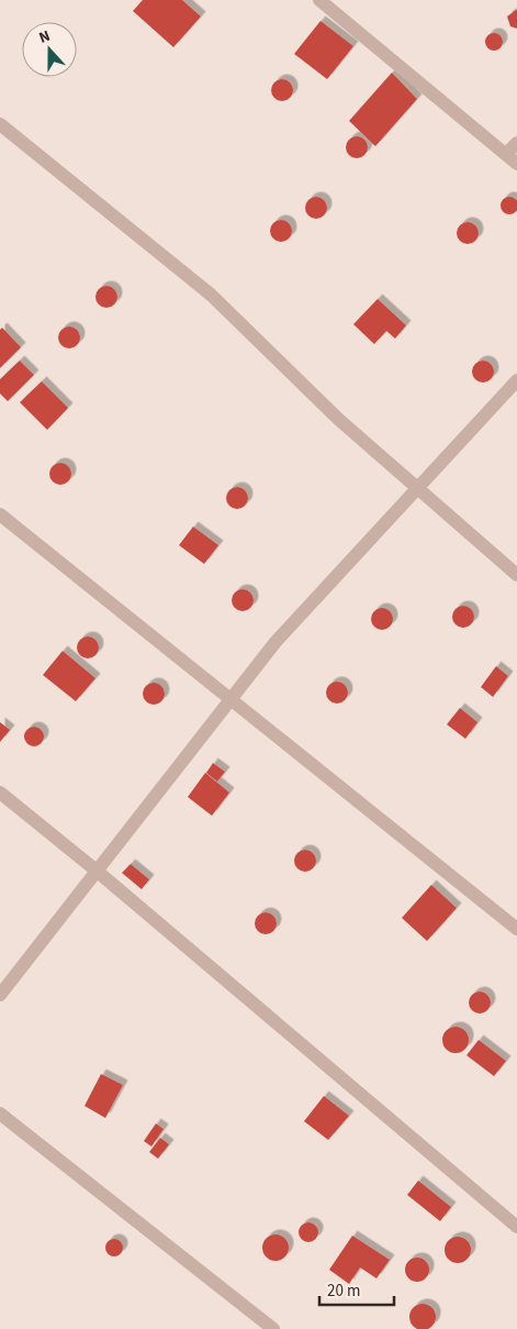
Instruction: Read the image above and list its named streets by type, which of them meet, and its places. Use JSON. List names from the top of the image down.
{
  "scale_bar": "20 m",
  "north": "top"
}
